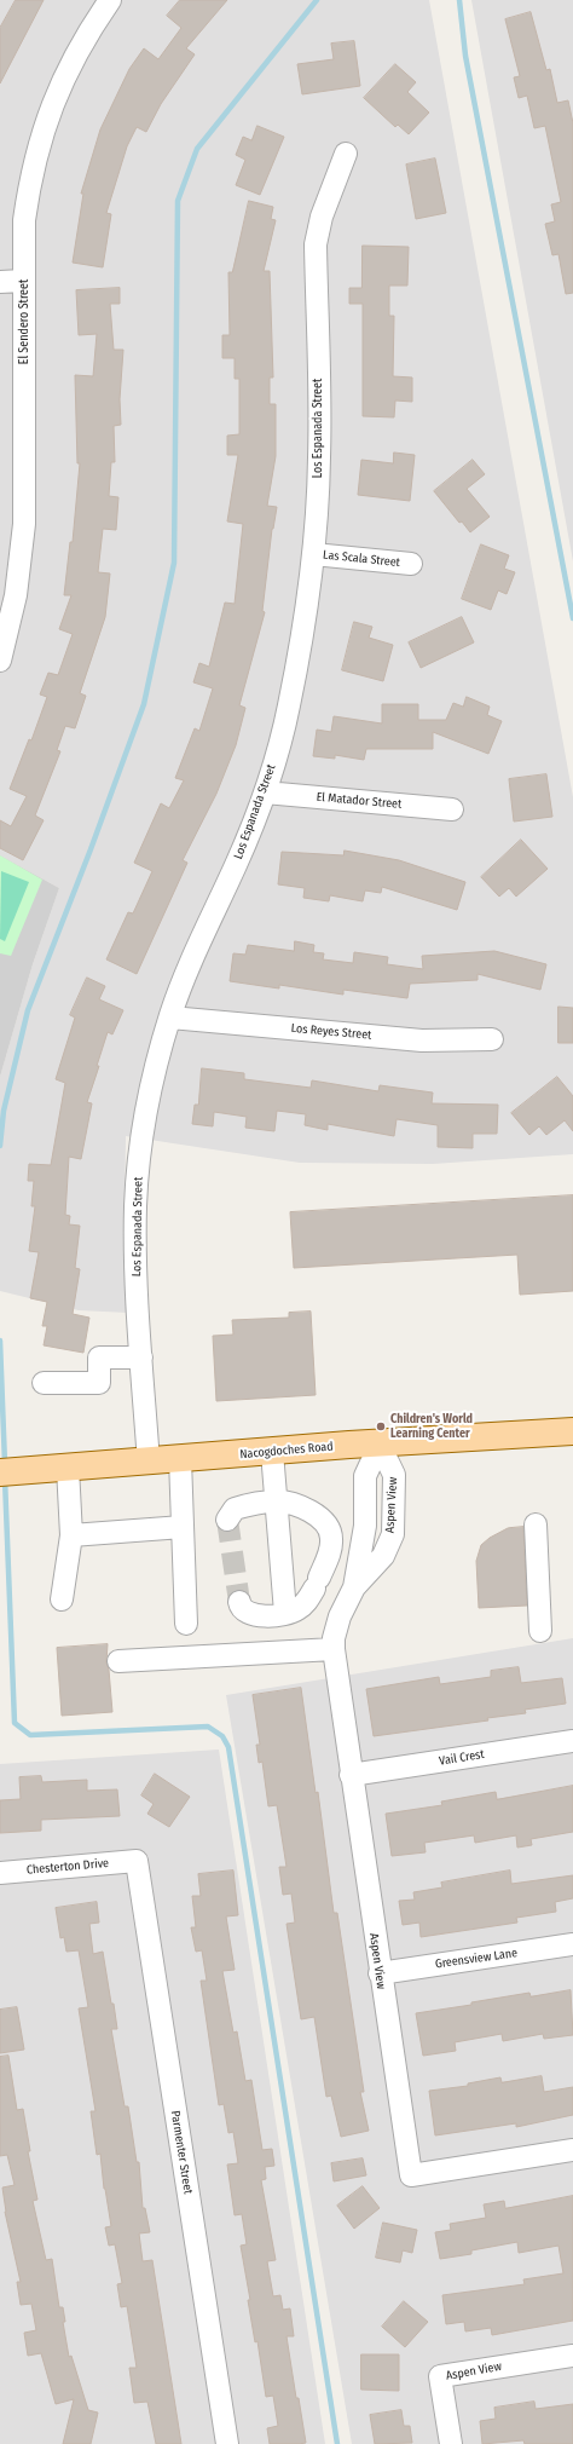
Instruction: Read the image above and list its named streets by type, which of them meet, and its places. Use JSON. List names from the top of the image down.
{
  "streets": {
    "main road": ["Nacogdoches Road"],
    "street": [
      "El Sendero Street",
      "Los Espanada Street",
      "Las Scala Street",
      "El Matador Street",
      "Los Reyes Street",
      "Aspen View",
      "Vail Crest",
      "Chesterton Drive",
      "Greensview Lane",
      "Parmenter Street"
    ]
  },
  "crossings": [
    ["Los Espanada Street", "Las Scala Street"],
    ["Los Espanada Street", "El Matador Street"],
    ["Los Espanada Street", "Los Reyes Street"],
    ["Los Espanada Street", "Nacogdoches Road"],
    ["Nacogdoches Road", "Aspen View"],
    ["Aspen View", "Vail Crest"],
    ["Aspen View", "Greensview Lane"],
    ["Chesterton Drive", "Parmenter Street"]
  ],
  "places": ["Children's World Learning Center"]
}
